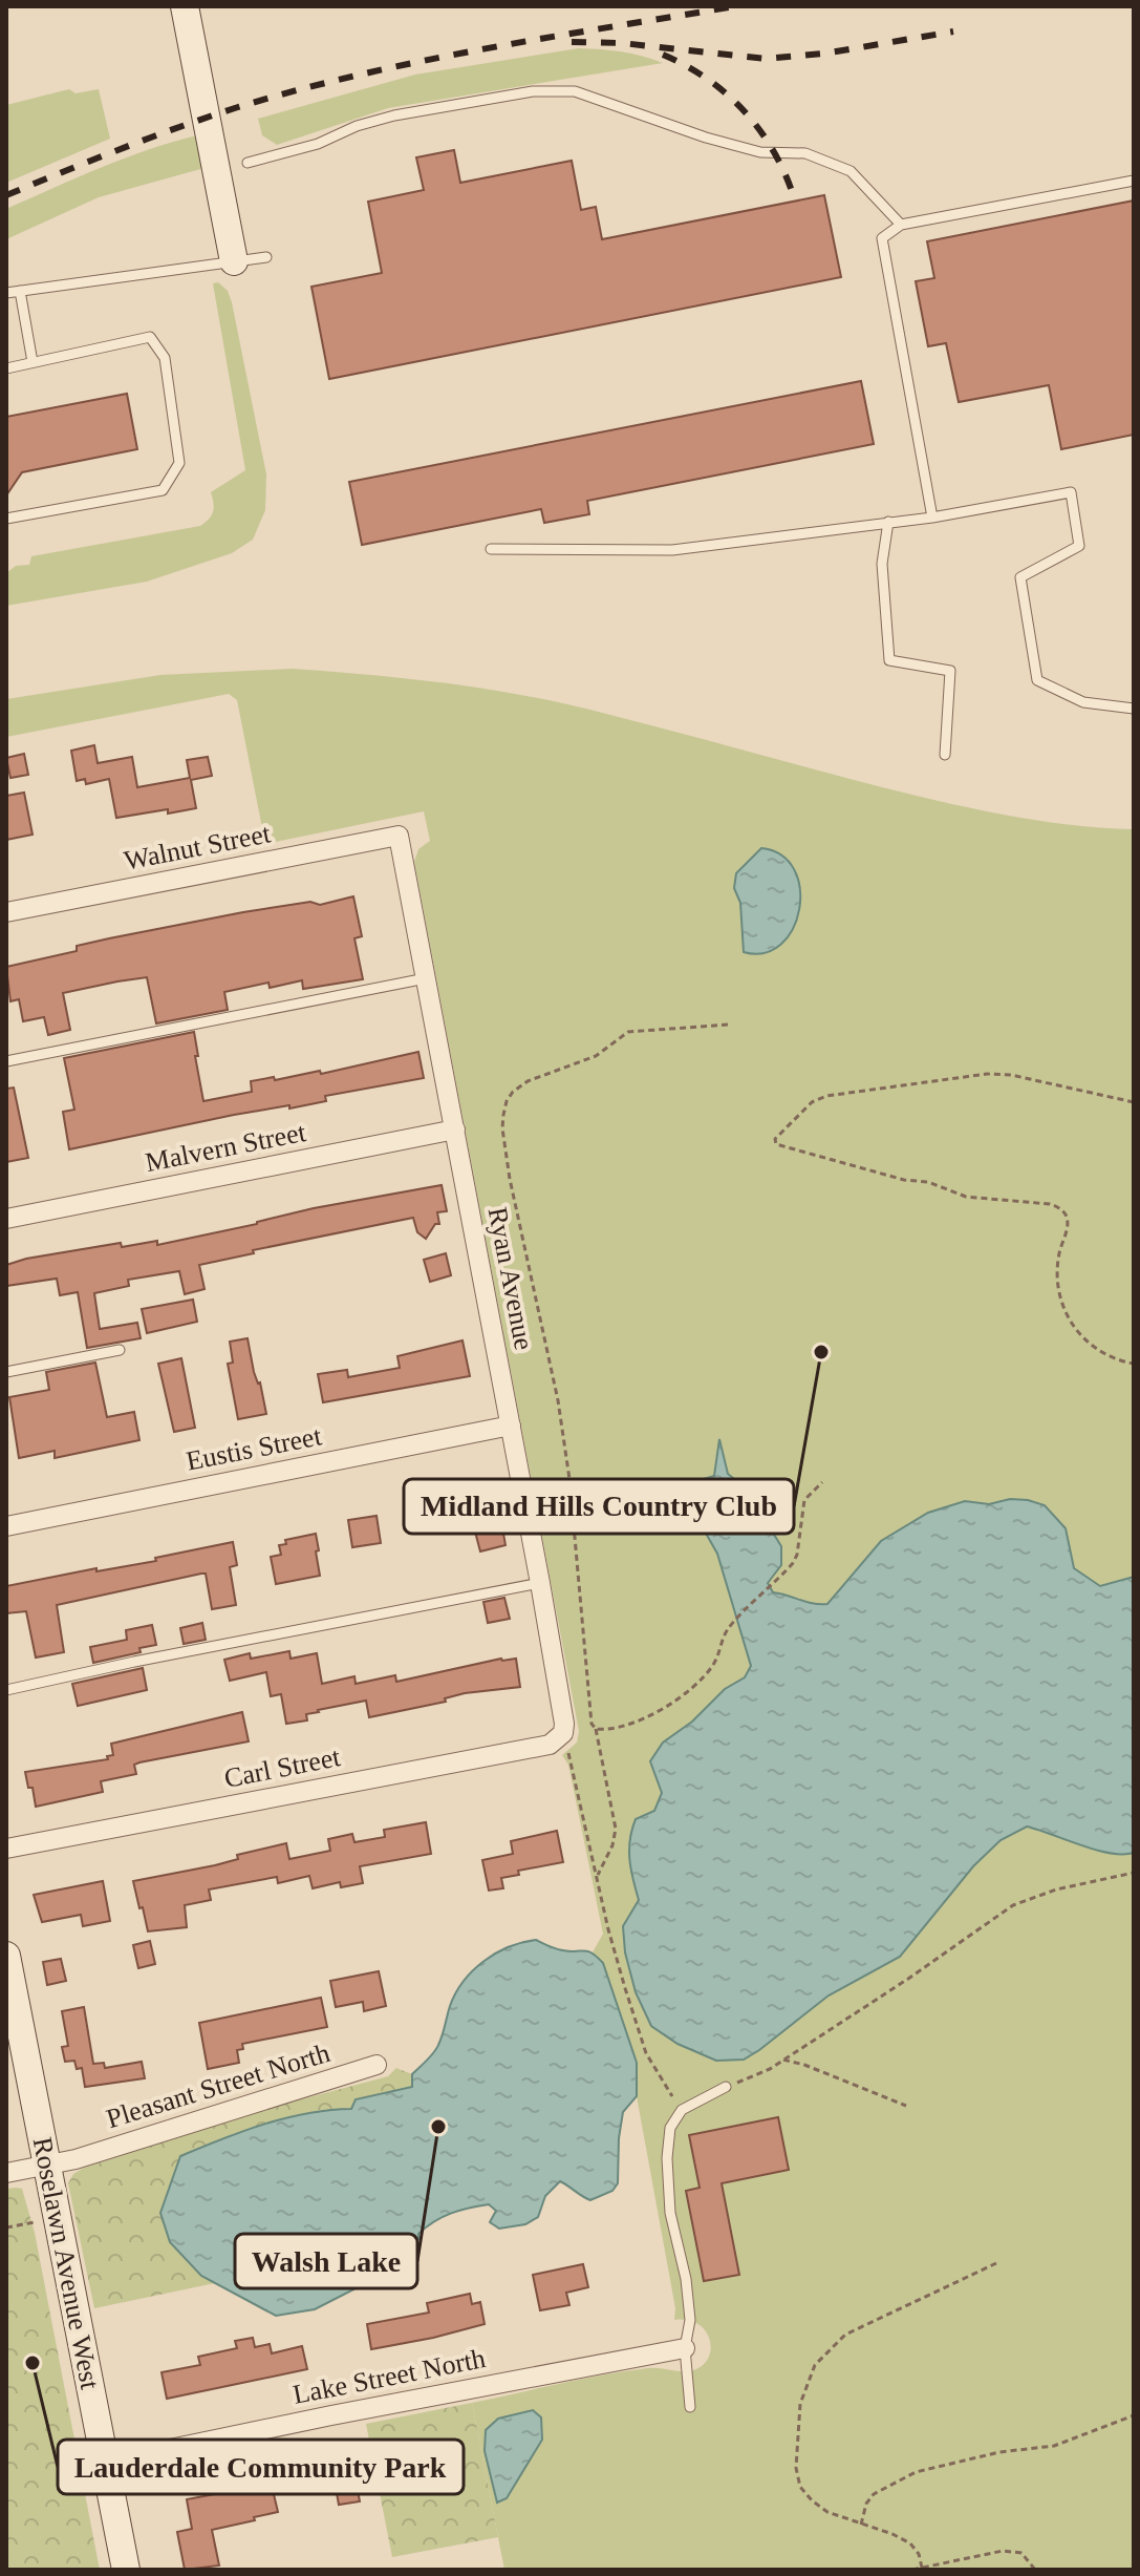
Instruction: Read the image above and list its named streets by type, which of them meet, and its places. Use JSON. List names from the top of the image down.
{
  "streets": {
    "street": [
      "Walnut Street",
      "Malvern Street",
      "Ryan Avenue",
      "Eustis Street",
      "Carl Street",
      "Pleasant Street North",
      "Roselawn Avenue West",
      "Lake Street North"
    ]
  },
  "crossings": [
    ["Walnut Street", "Ryan Avenue"],
    ["Malvern Street", "Ryan Avenue"],
    ["Ryan Avenue", "Eustis Street"],
    ["Ryan Avenue", "Carl Street"],
    ["Pleasant Street North", "Roselawn Avenue West"],
    ["Roselawn Avenue West", "Lake Street North"]
  ],
  "places": ["Midland Hills Country Club", "Walsh Lake", "Lauderdale Community Park"]
}
